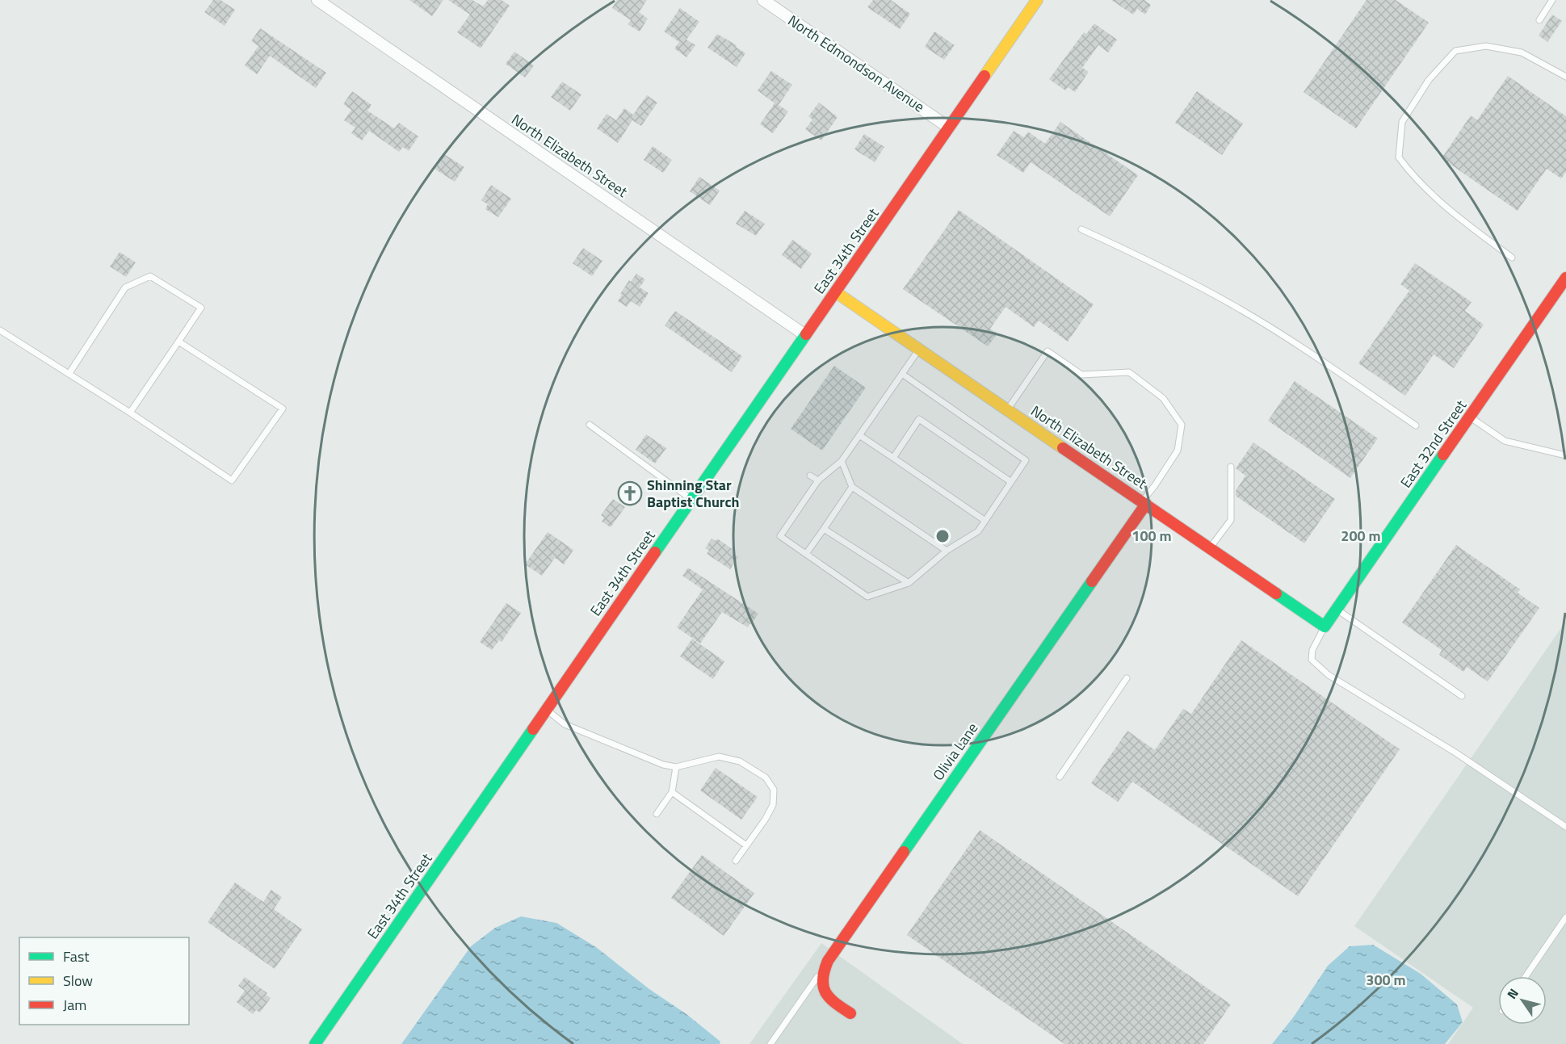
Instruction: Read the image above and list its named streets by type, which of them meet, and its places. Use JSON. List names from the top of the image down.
{
  "streets": {
    "street": [
      "North Edmondson Avenue",
      "North Elizabeth Street",
      "East 34th Street",
      "East 32nd Street",
      "Olivia Lane"
    ]
  },
  "crossings": [
    ["North Edmondson Avenue", "East 34th Street"],
    ["North Elizabeth Street", "East 34th Street"],
    ["North Elizabeth Street", "East 32nd Street"],
    ["North Elizabeth Street", "Olivia Lane"]
  ],
  "places": {
    "church": ["Shinning Star Baptist Church"]
  },
  "legend": ["Fast", "Slow", "Jam"],
  "north": "top left",
  "rings": ["100 m", "200 m", "300 m"]
}
